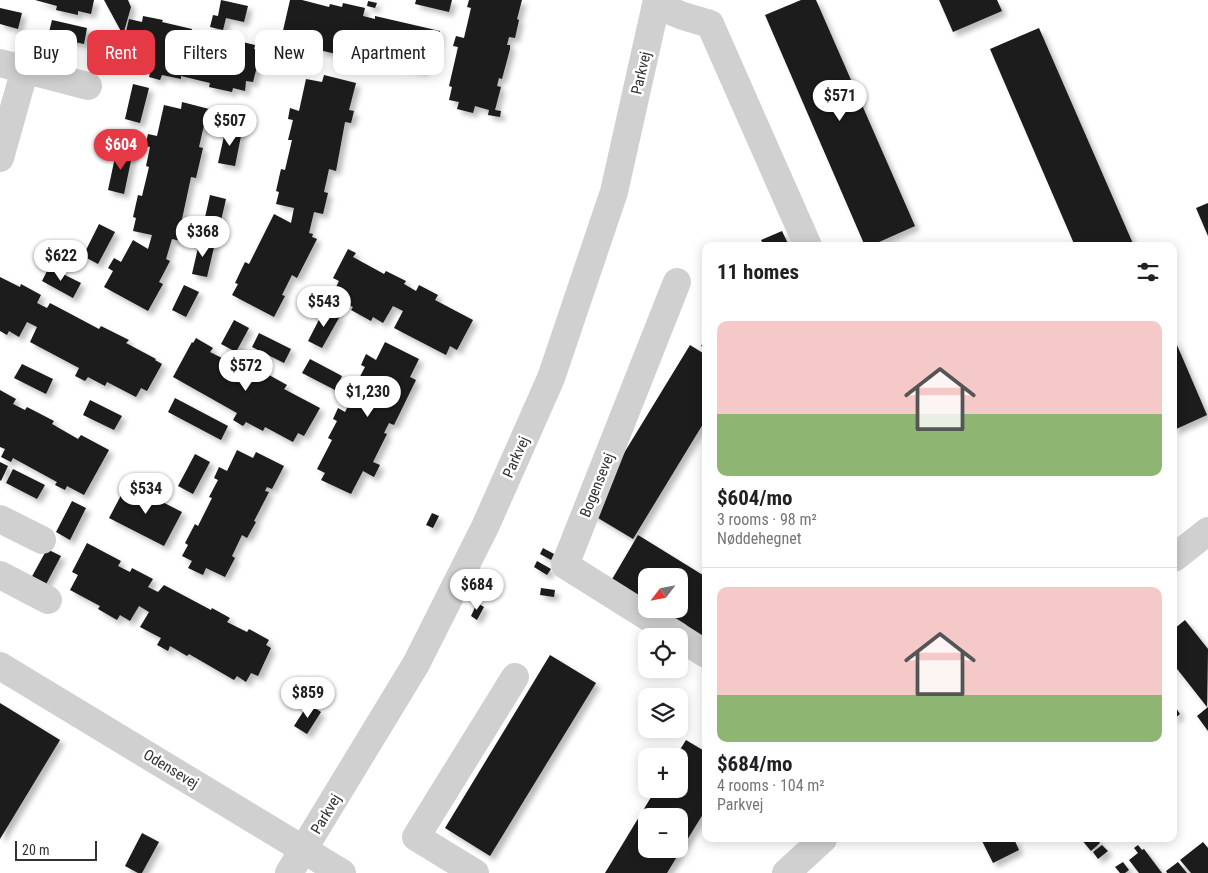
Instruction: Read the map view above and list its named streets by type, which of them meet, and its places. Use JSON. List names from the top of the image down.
{
  "streets": {
    "street": ["Parkvej", "Bogensevej", "Odensevej"]
  },
  "crossings": [
    ["Parkvej", "Odensevej"]
  ],
  "scale_bar": "20 m",
  "north": "bottom left",
  "page": {
    "chip": [
      "Buy",
      "Rent",
      "Filters",
      "New",
      "Apartment"
    ],
    "price": [
      "$571",
      "$507",
      "$604",
      "$368",
      "$622",
      "$543",
      "$572",
      "$1,230",
      "$534",
      "$684",
      "$859"
    ],
    "heading": "11 homes",
    "list": [
      {
        "name": "$604/mo",
        "note": "3 rooms · 98 m² · Nøddehegnet"
      },
      {
        "name": "$684/mo",
        "note": "4 rooms · 104 m² · Parkvej"
      }
    ],
    "map_buttons": ["+", "−"],
    "scale": "20 m"
  }
}
